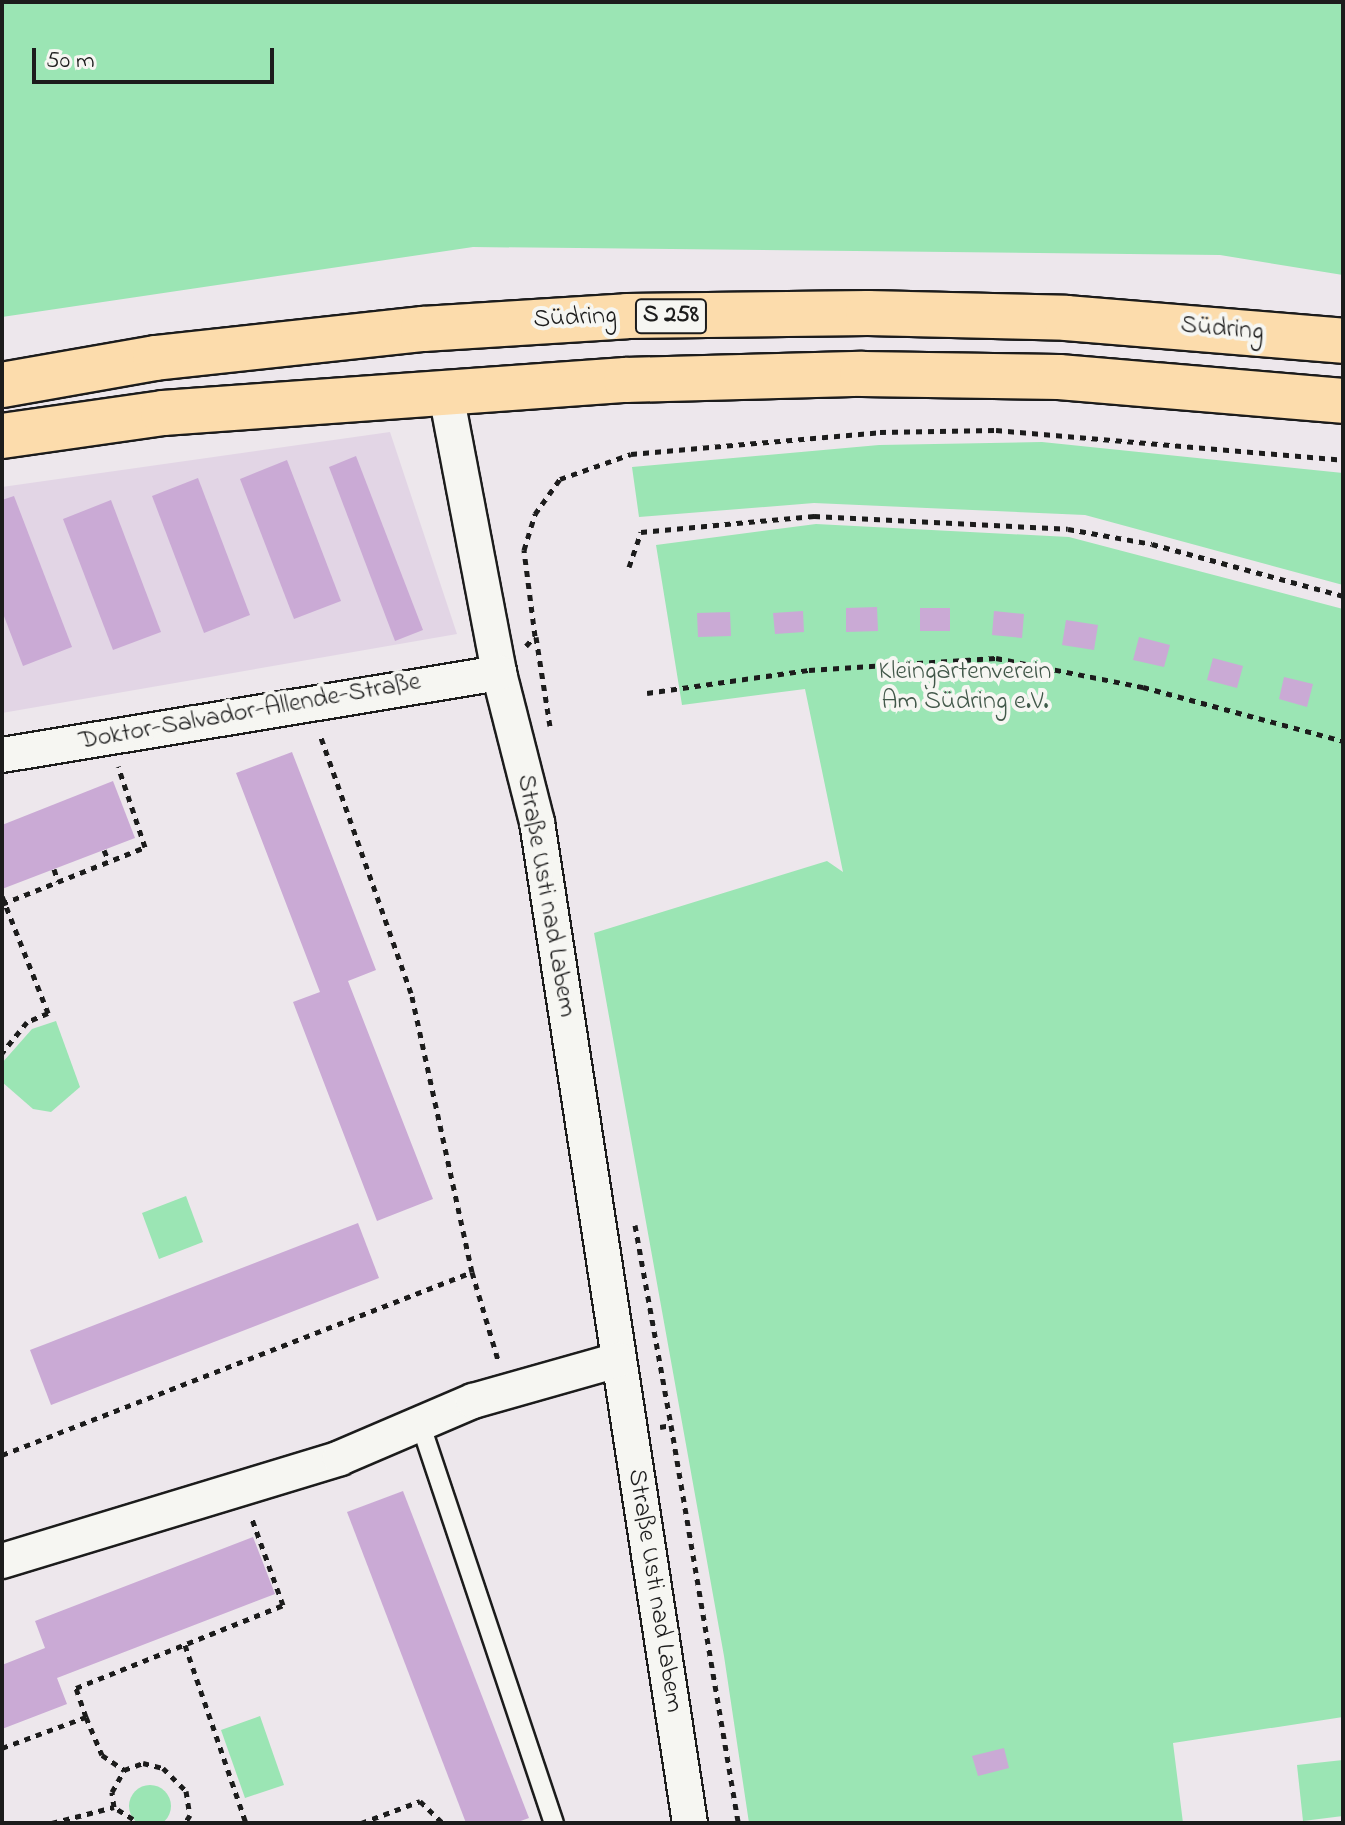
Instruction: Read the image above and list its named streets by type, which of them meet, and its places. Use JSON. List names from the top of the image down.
{
  "streets": {
    "main road": ["S 258", "Südring"],
    "street": ["Doktor-Salvador-Allende-Straße", "Straße Usti nad Labem"]
  },
  "crossings": [
    ["Doktor-Salvador-Allende-Straße", "Straße Usti nad Labem"]
  ],
  "parks": ["Kleingartenverein Am Südring e.V."],
  "scale_bar": "50 m"
}
